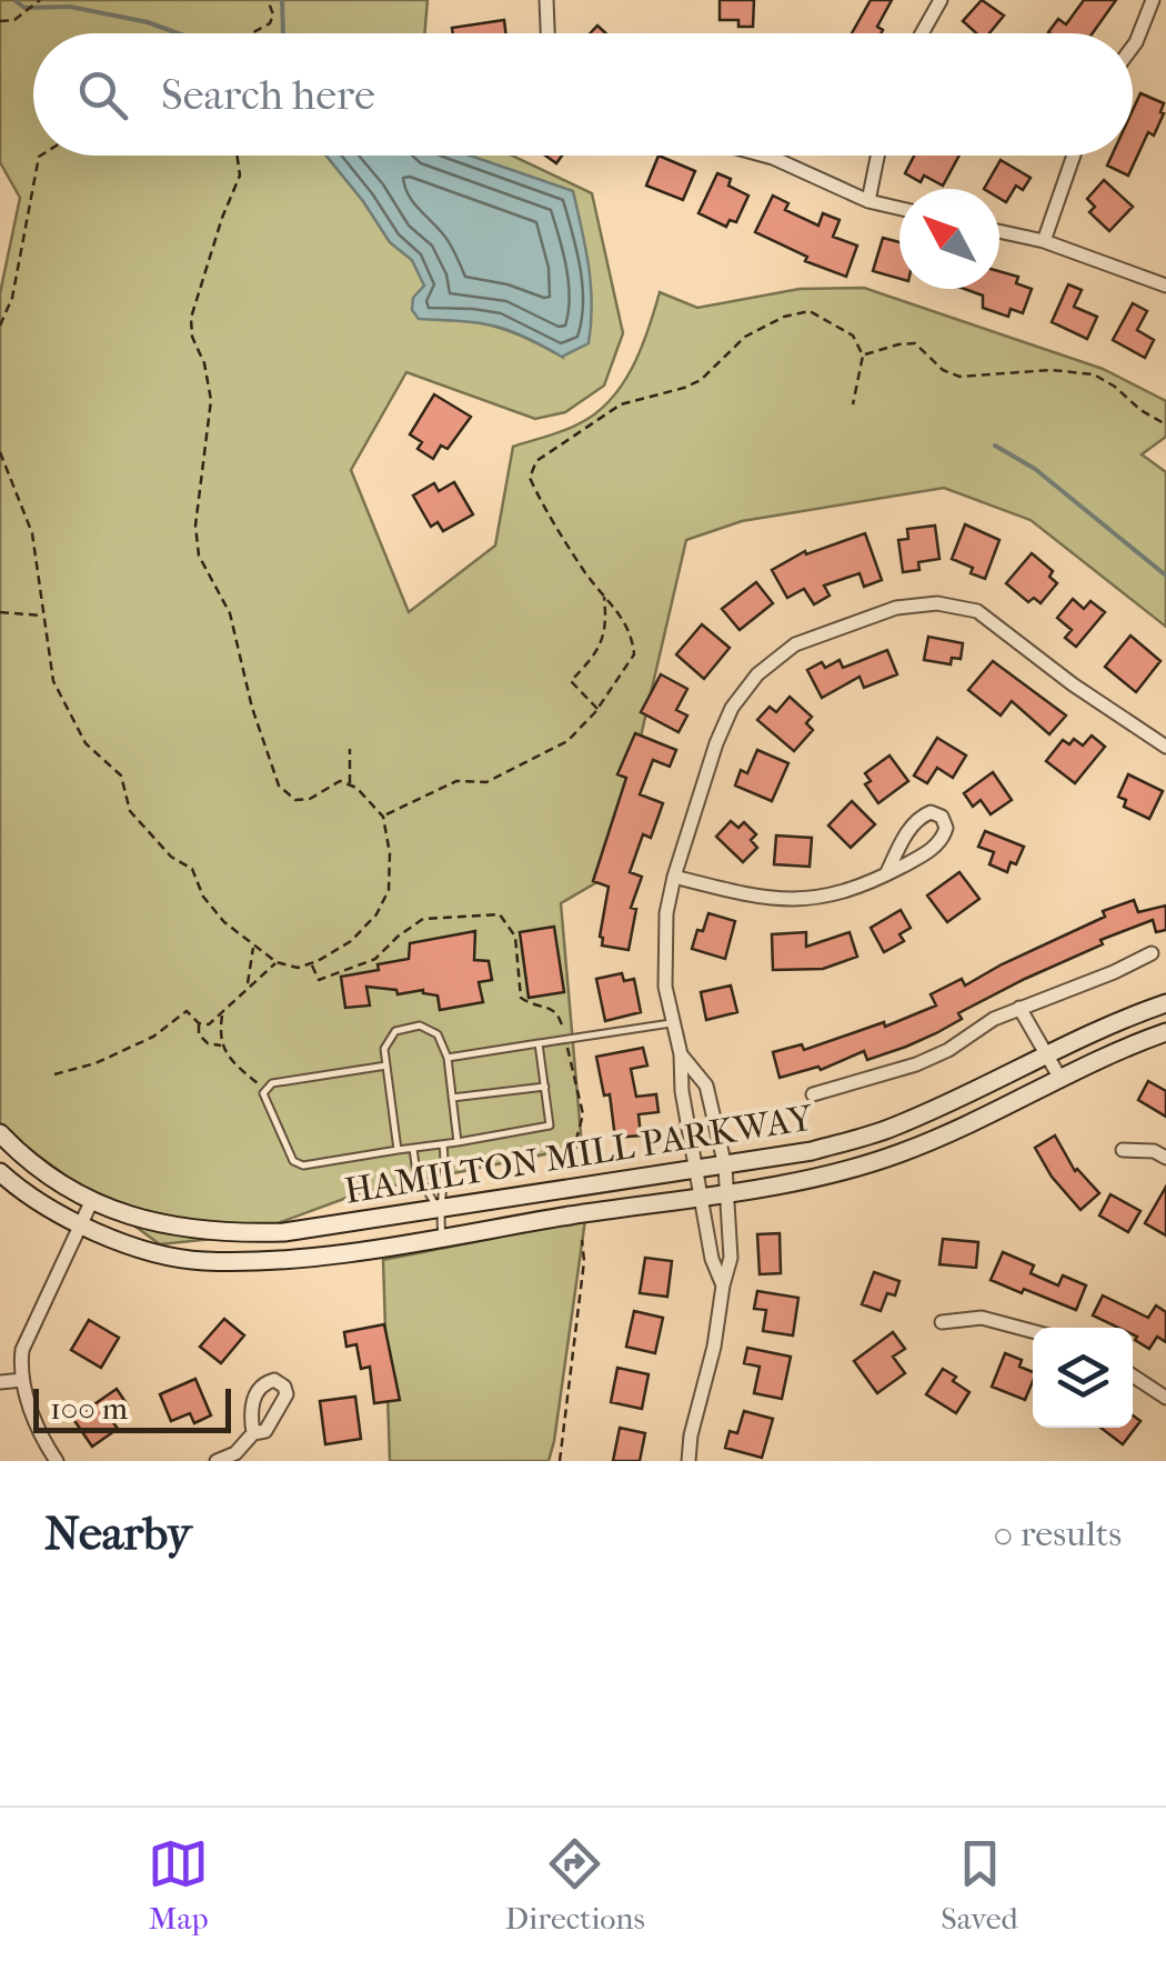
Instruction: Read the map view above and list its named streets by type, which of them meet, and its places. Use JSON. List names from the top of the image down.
{
  "streets": {
    "street": ["HAMILTON MILL PARKWAY"]
  },
  "scale_bar": "100 m",
  "north": "top left",
  "page": {
    "search": "Search here",
    "scale": "100 m",
    "heading": ["Nearby", "0 results"],
    "nav": ["Map", "Directions", "Saved"]
  }
}
